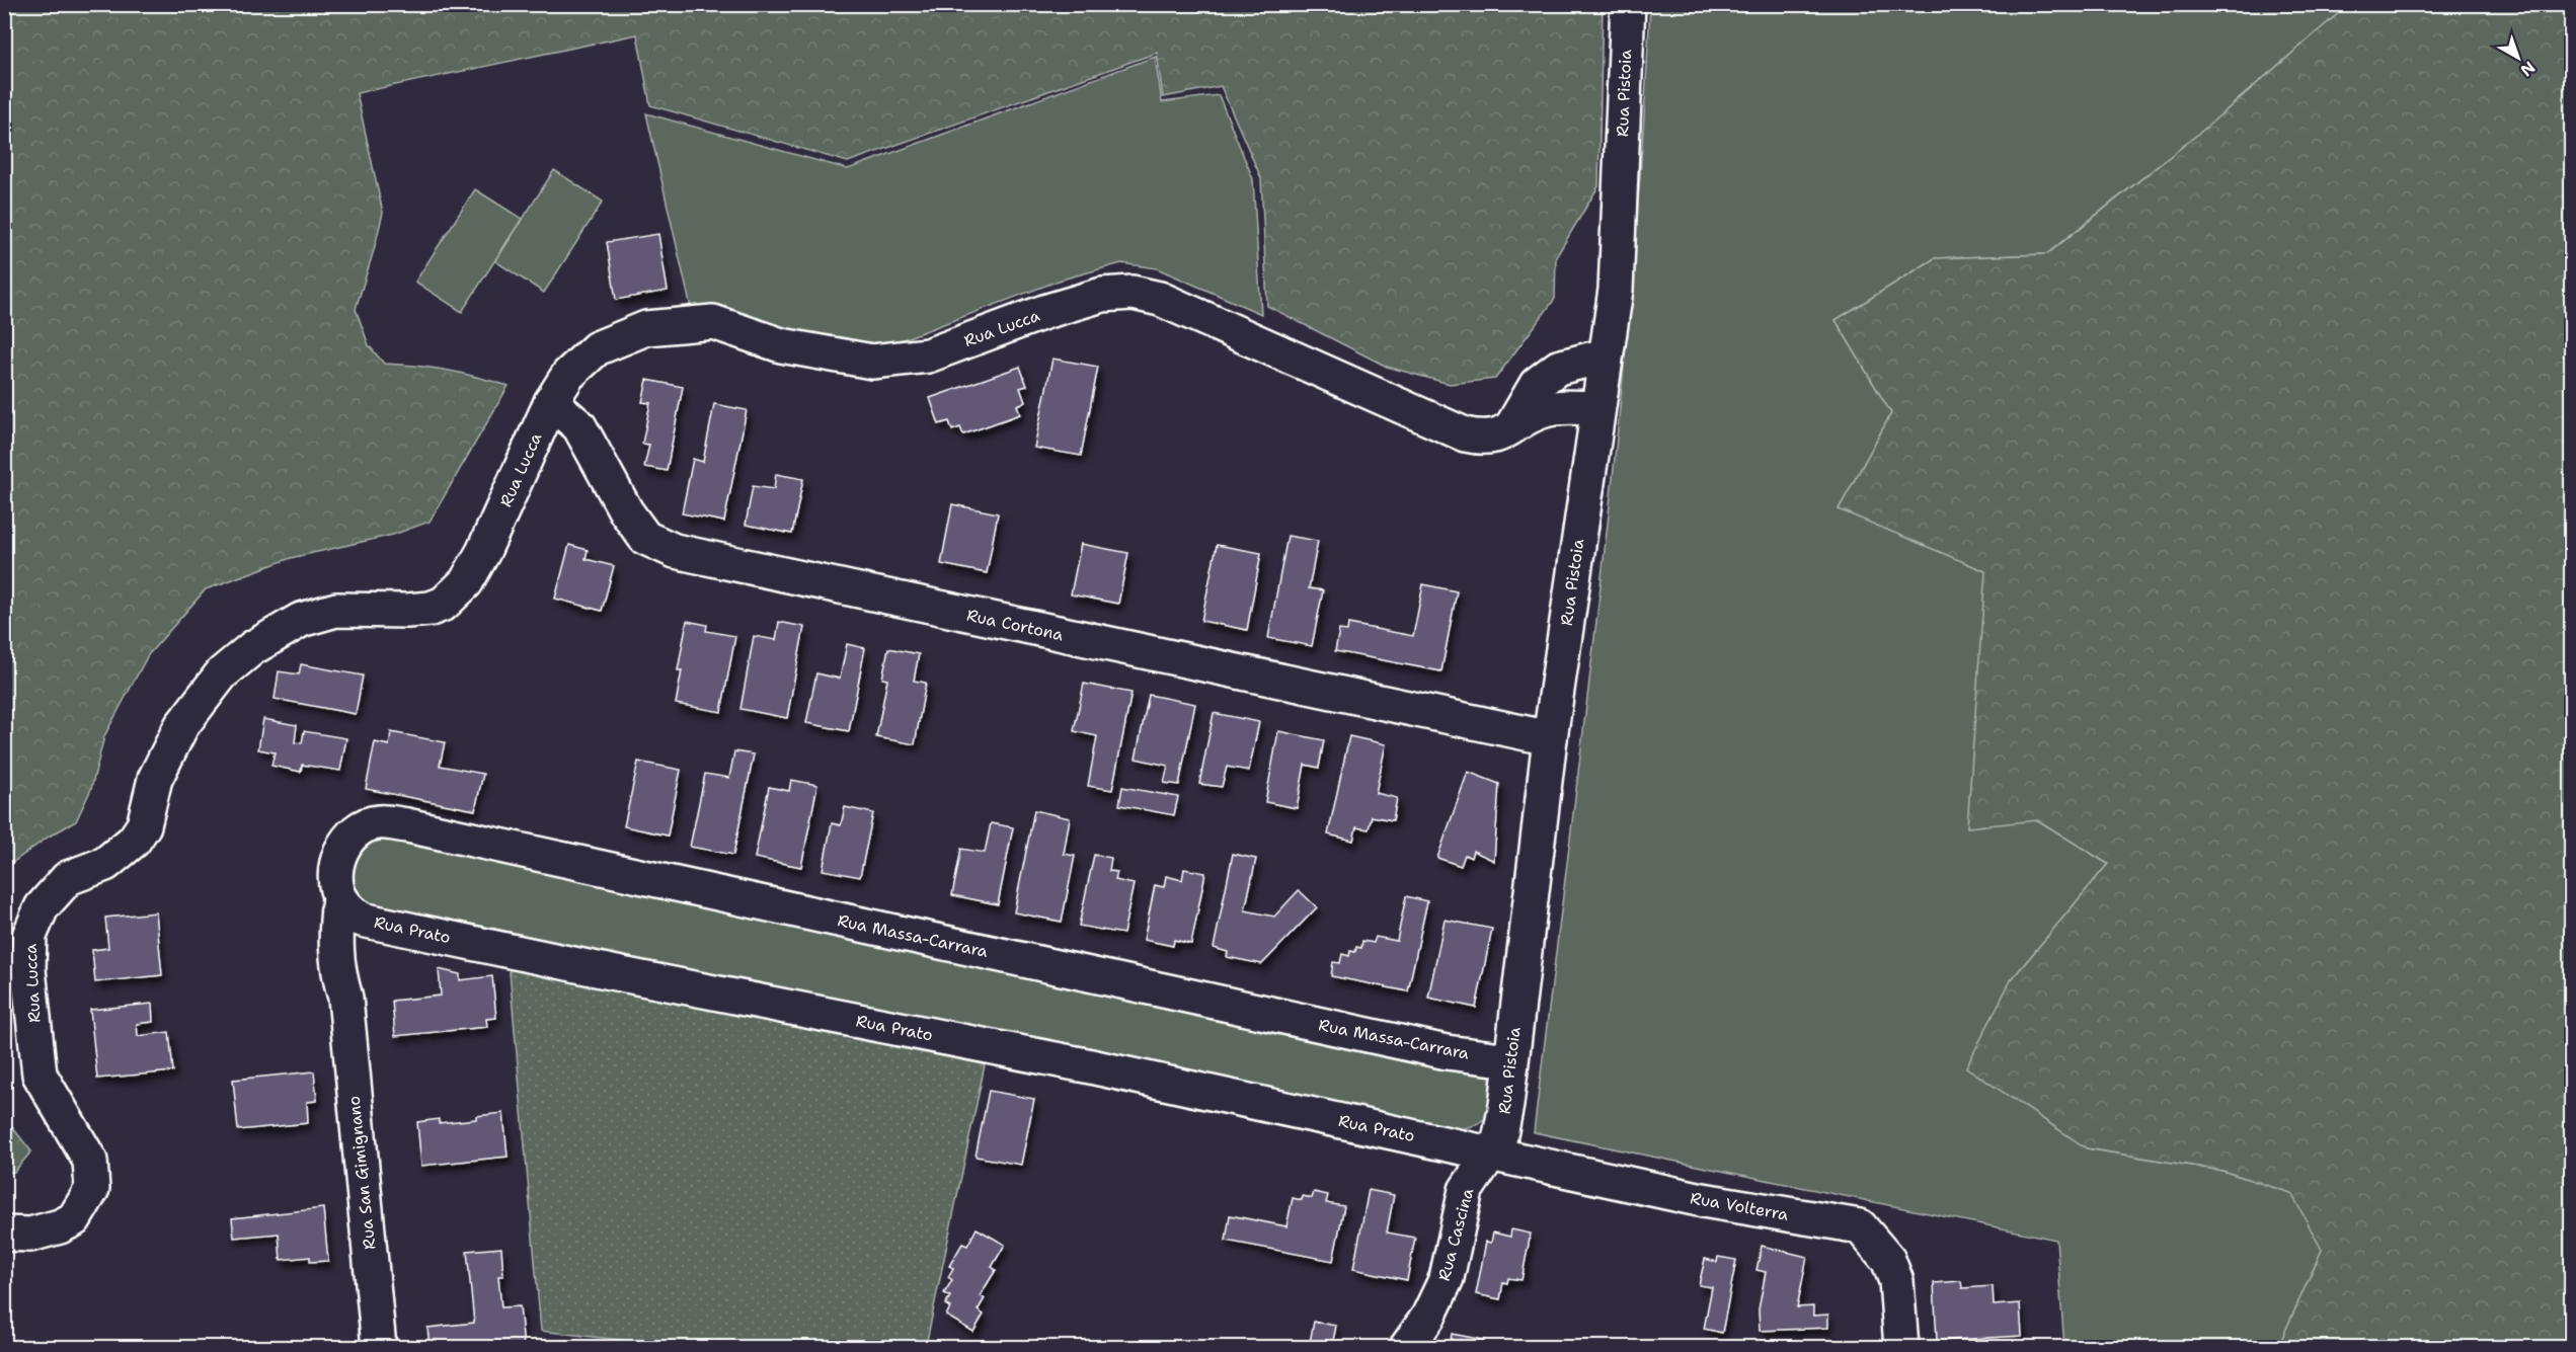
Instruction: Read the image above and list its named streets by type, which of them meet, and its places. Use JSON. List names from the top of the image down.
{
  "streets": {
    "street": [
      "Rua Pistoia",
      "Rua Lucca",
      "Rua Cortona",
      "Rua Prato",
      "Rua Massa-Carrara",
      "Rua San Gimignano",
      "Rua Volterra",
      "Rua Cascina"
    ]
  },
  "crossings": [
    ["Rua Pistoia", "Rua Lucca"],
    ["Rua Pistoia", "Rua Cortona"],
    ["Rua Pistoia", "Rua Prato"],
    ["Rua Pistoia", "Rua Massa-Carrara"],
    ["Rua Pistoia", "Rua Volterra"],
    ["Rua Pistoia", "Rua Cascina"],
    ["Rua Lucca", "Rua Cortona"],
    ["Rua Prato", "Rua Massa-Carrara"],
    ["Rua Prato", "Rua San Gimignano"],
    ["Rua Prato", "Rua Volterra"],
    ["Rua Prato", "Rua Cascina"],
    ["Rua Massa-Carrara", "Rua San Gimignano"],
    ["Rua Volterra", "Rua Cascina"]
  ],
  "north": "bottom right"
}
